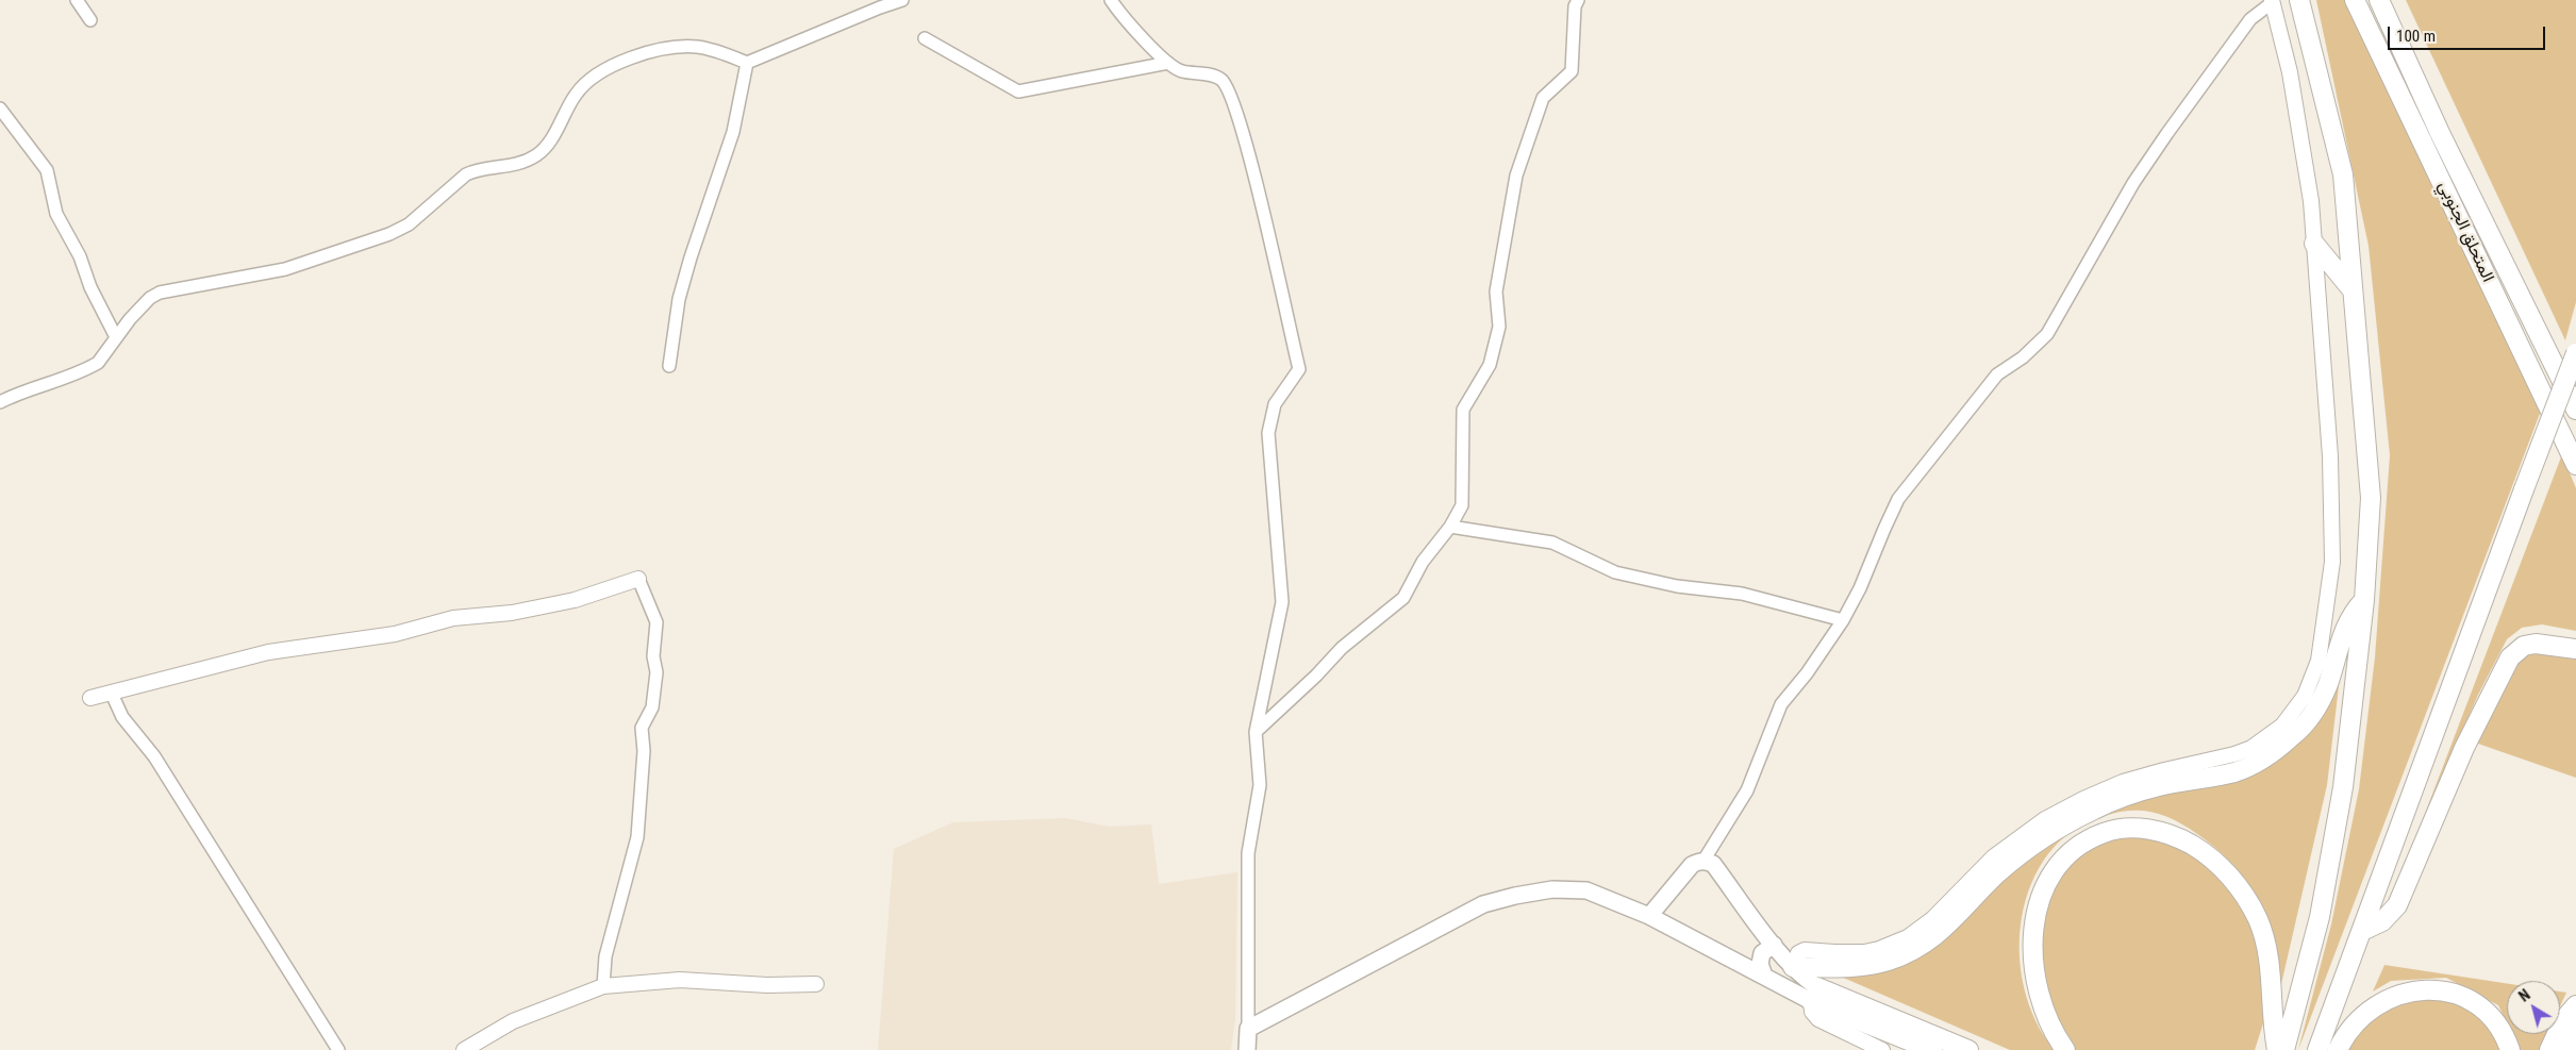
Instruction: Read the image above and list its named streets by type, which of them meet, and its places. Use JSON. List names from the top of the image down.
{
  "streets": {
    "main road": ["المتحلق الجنوبي"]
  },
  "scale_bar": "100 m",
  "north": "top left"
}
